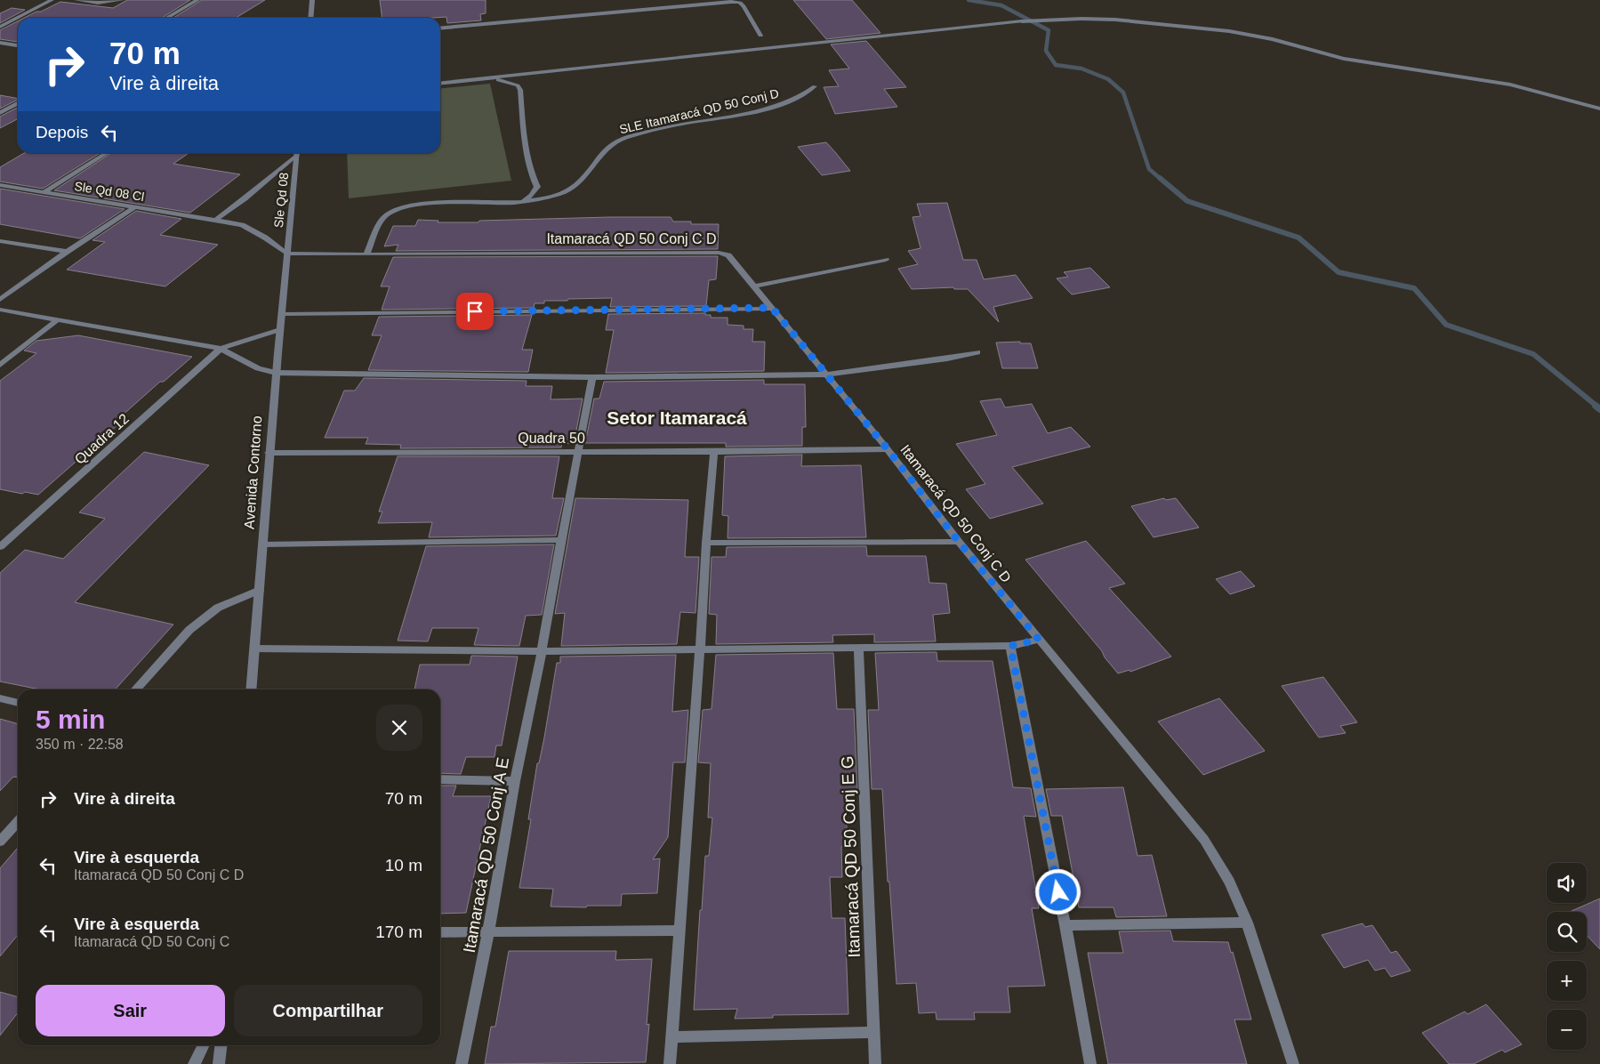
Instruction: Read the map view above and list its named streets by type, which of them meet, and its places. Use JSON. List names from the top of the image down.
{
  "streets": {
    "street": [
      "SLE Itamaracá QD 50 Conj D",
      "Sle Qd 08 Cl",
      "Sle Qd 08",
      "Itamaracá QD 50 Conj C D",
      "Quadra 50",
      "Quadra 12",
      "Avenida Contorno",
      "Itamaracá QD 50 Conj A E",
      "Itamaracá QD 50 Conj E G"
    ]
  },
  "crossings": [
    ["SLE Itamaracá QD 50 Conj D", "Itamaracá QD 50 Conj C D"],
    ["Sle Qd 08 Cl", "Sle Qd 08"],
    ["Sle Qd 08 Cl", "Itamaracá QD 50 Conj C D"],
    ["Sle Qd 08 Cl", "Avenida Contorno"],
    ["Sle Qd 08", "Itamaracá QD 50 Conj C D"],
    ["Sle Qd 08", "Avenida Contorno"],
    ["Itamaracá QD 50 Conj C D", "Quadra 50"],
    ["Itamaracá QD 50 Conj C D", "Avenida Contorno"],
    ["Quadra 50", "Avenida Contorno"],
    ["Quadra 50", "Itamaracá QD 50 Conj A E"]
  ],
  "districts": ["Setor Itamaracá"],
  "page": {
    "turn": ["70 m", "Vire à direita"],
    "then": "Depois",
    "heading": ["5 min", "350 m · 22:58"],
    "list": [
      {
        "name": "Vire à direita",
        "value": "70 m"
      },
      {
        "name": "Vire à esquerda",
        "note": "Itamaracá QD 50 Conj C D",
        "value": "10 m"
      },
      {
        "name": "Vire à esquerda",
        "note": "Itamaracá QD 50 Conj C",
        "value": "170 m"
      }
    ],
    "map_buttons": ["+", "−"],
    "buttons": ["Sair", "Compartilhar"]
  }
}
